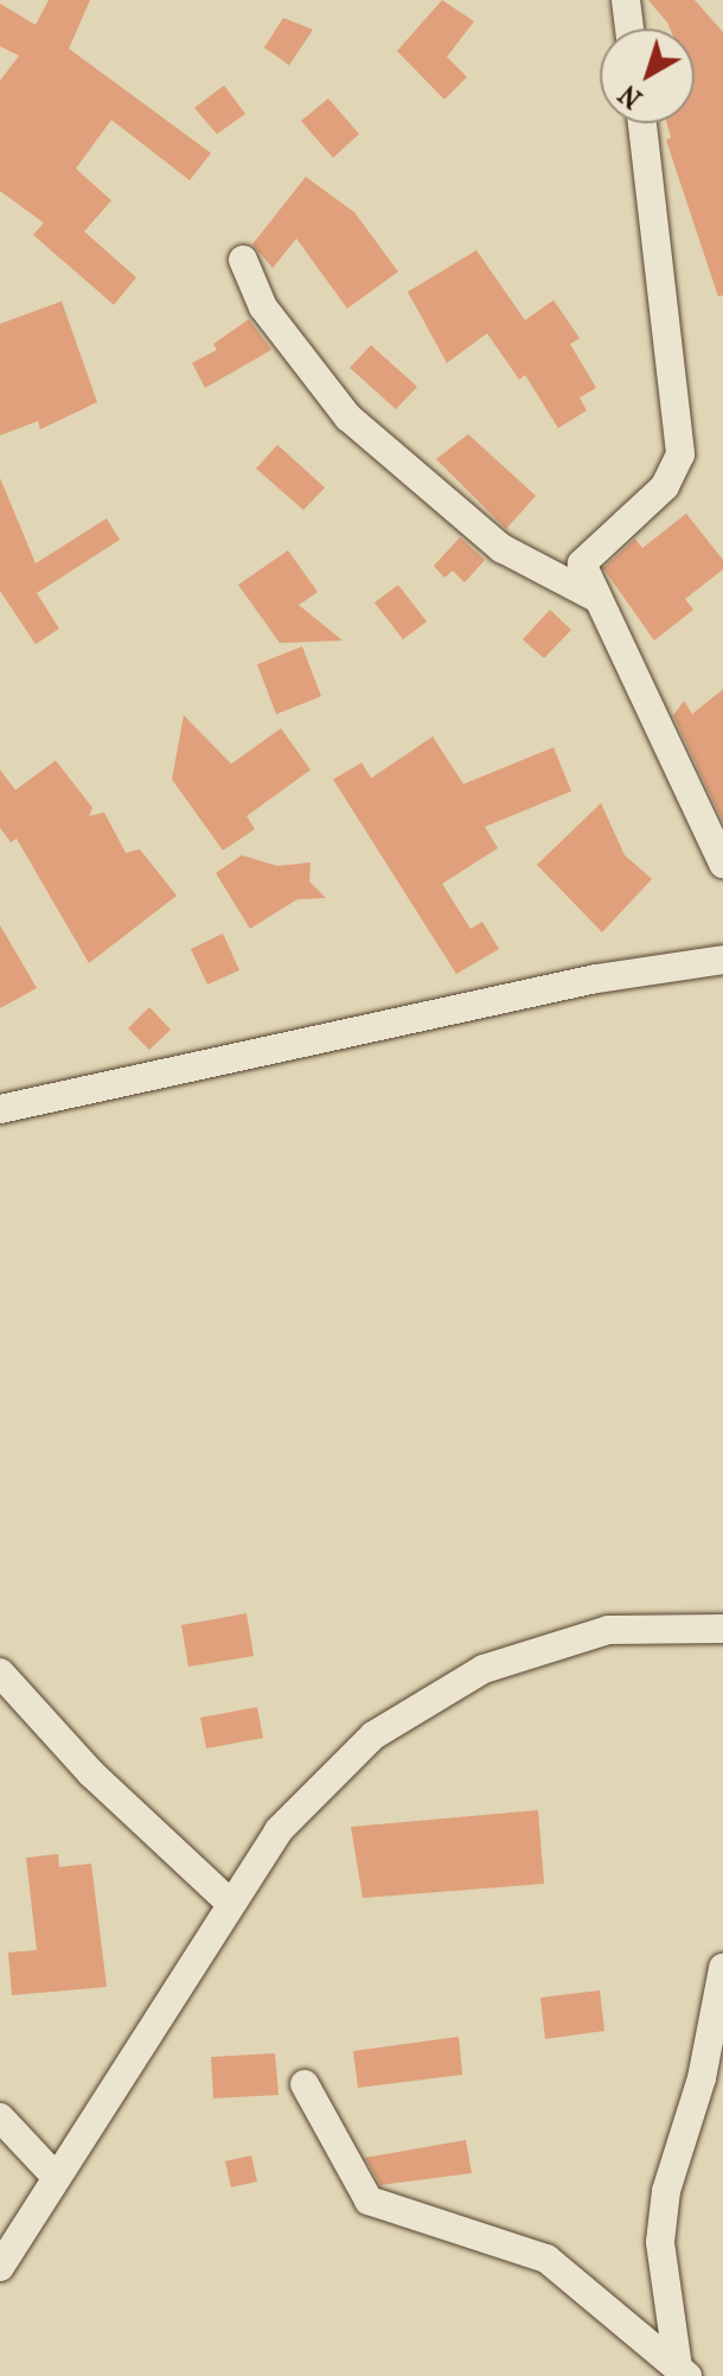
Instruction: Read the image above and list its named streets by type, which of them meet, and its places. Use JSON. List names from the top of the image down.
{
  "north": "bottom left"
}
